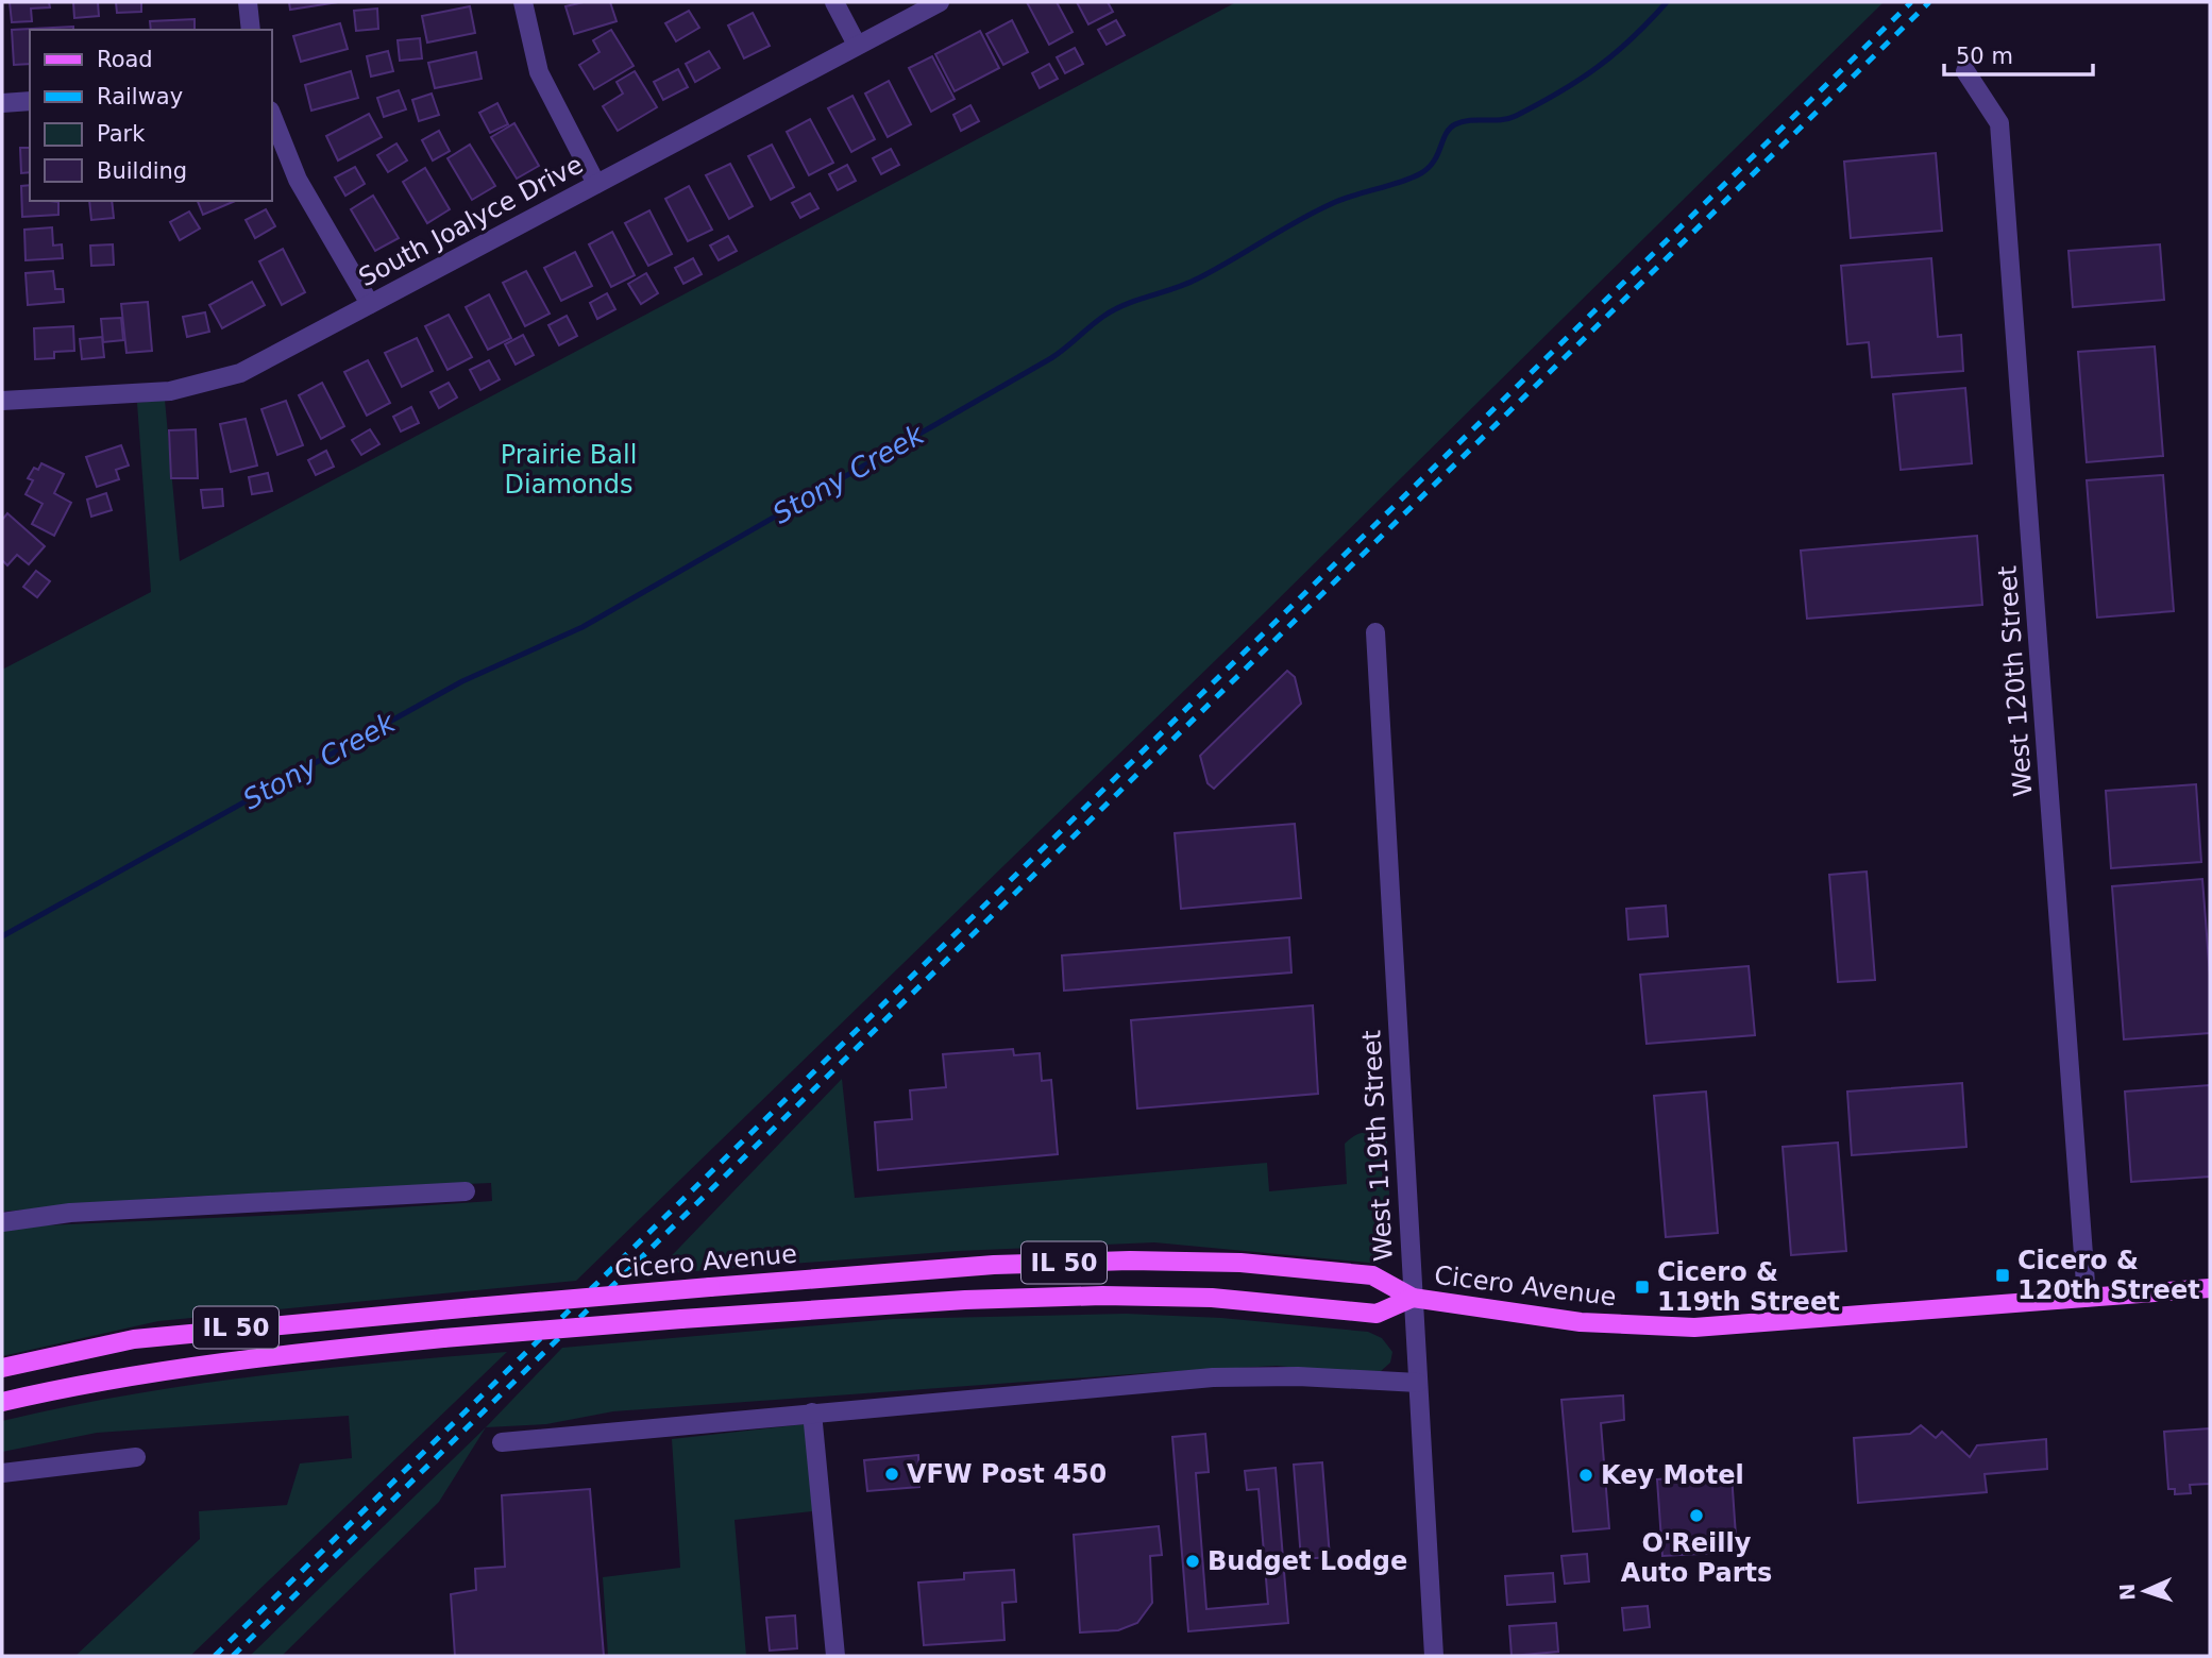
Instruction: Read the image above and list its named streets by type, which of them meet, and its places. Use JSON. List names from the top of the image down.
{
  "streets": {
    "main road": ["Cicero Avenue", "IL 50"],
    "street": ["South Joalyce Drive", "West 120th Street", "West 119th Street"]
  },
  "crossings": [
    ["West 120th Street", "Cicero Avenue"],
    ["West 119th Street", "Cicero Avenue"]
  ],
  "water": ["Stony Creek"],
  "parks": ["Prairie Ball Diamonds"],
  "places": {
    "transit": ["Cicero & 120th Street", "Cicero & 119th Street"],
    "other": [
      "VFW Post 450",
      "Key Motel",
      "O'Reilly Auto Parts",
      "Budget Lodge"
    ]
  },
  "legend": [
    "Road",
    "Railway",
    "Park",
    "Building"
  ],
  "scale_bar": "50 m",
  "north": "left"
}
